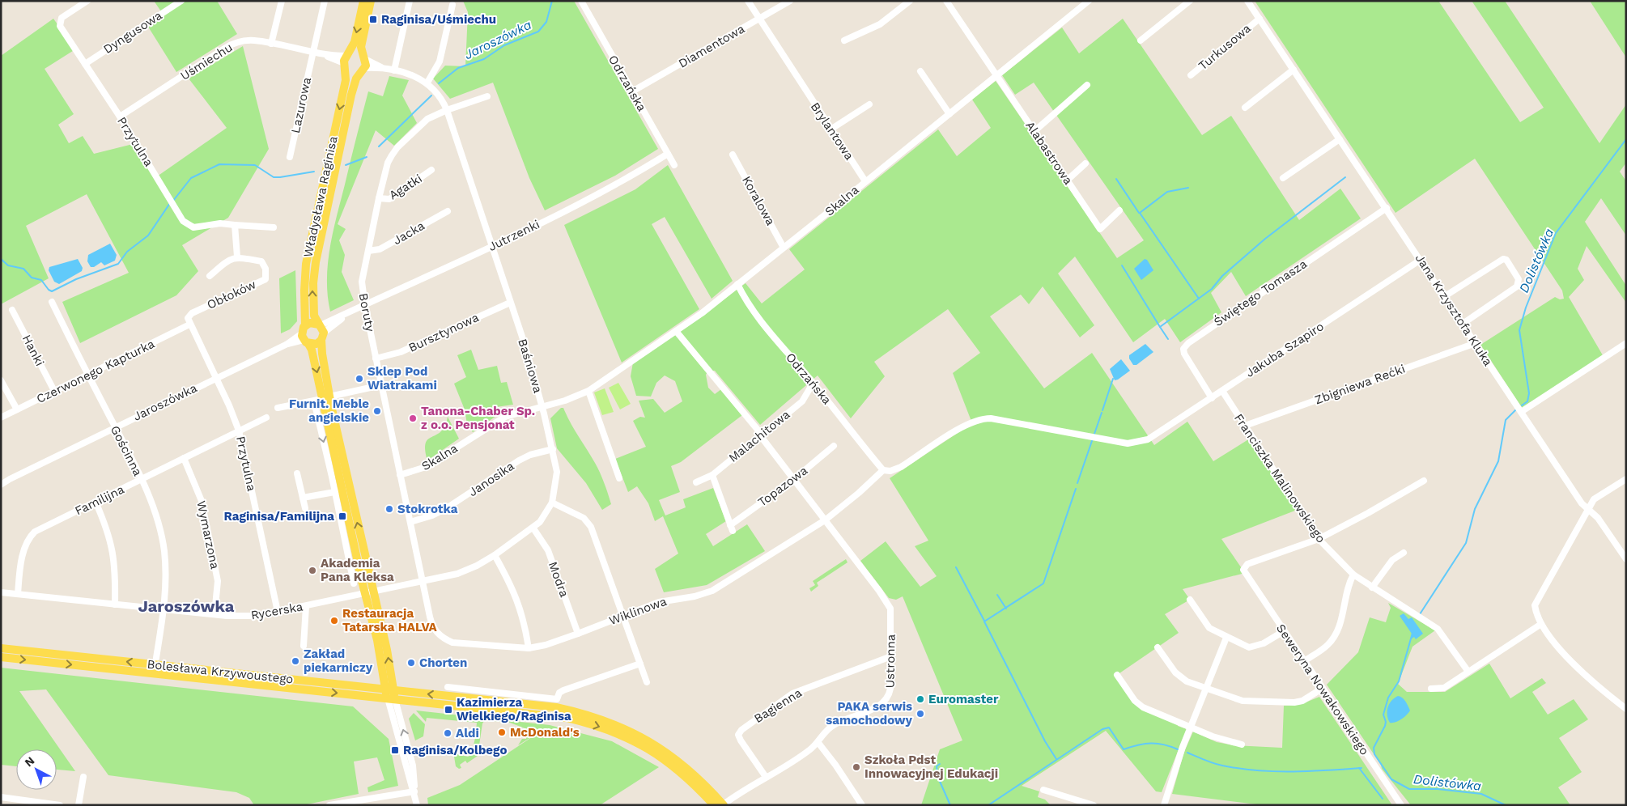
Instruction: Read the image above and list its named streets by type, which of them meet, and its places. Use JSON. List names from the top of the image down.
{
  "streets": {
    "main road": ["Władysława Raginisa", "Bolesława Krzywoustego"],
    "street": [
      "Dyngusowa",
      "Diamentowa",
      "Turkusowa",
      "Uśmiechu",
      "Odrzańska",
      "Lazurowa",
      "Brylantowa",
      "Przytulna",
      "Alabastrowa",
      "Agatki",
      "Koralowa",
      "Skalna",
      "Jacka",
      "Jutrzenki",
      "Świętego Tomasza",
      "Obłoków",
      "Jana Krzysztofa Kluka",
      "Boruty",
      "Bursztynowa",
      "Jakuba Szapiro",
      "Hanki",
      "Baśniowa",
      "Czerwonego Kapturka",
      "Zbigniewa Rećki",
      "Jaroszówka",
      "Malachitowa",
      "Gościnna",
      "Franciszka Malinowskiego",
      "Janosika",
      "Topazowa",
      "Familijna",
      "Wymarzona",
      "Modra",
      "Rycerska",
      "Wiklinowa",
      "Ustronna",
      "Seweryna Nowakowskiego",
      "Bagienna"
    ]
  },
  "crossings": [
    ["Dyngusowa", "Przytulna"],
    ["Diamentowa", "Odrzańska"],
    ["Diamentowa", "Brylantowa"],
    ["Turkusowa", "Jana Krzysztofa Kluka"],
    ["Uśmiechu", "Lazurowa"],
    ["Uśmiechu", "Przytulna"],
    ["Uśmiechu", "Władysława Raginisa"],
    ["Odrzańska", "Skalna"],
    ["Odrzańska", "Jutrzenki"],
    ["Odrzańska", "Jakuba Szapiro"],
    ["Odrzańska", "Malachitowa"],
    ["Odrzańska", "Wiklinowa"],
    ["Brylantowa", "Skalna"],
    ["Przytulna", "Obłoków"],
    ["Przytulna", "Czerwonego Kapturka"],
    ["Przytulna", "Jaroszówka"],
    ["Przytulna", "Familijna"],
    ["Przytulna", "Rycerska"],
    ["Alabastrowa", "Skalna"],
    ["Agatki", "Boruty"],
    ["Władysława Raginisa", "Jutrzenki"],
    ["Władysława Raginisa", "Baśniowa"],
    ["Władysława Raginisa", "Jaroszówka"],
    ["Władysława Raginisa", "Rycerska"],
    ["Władysława Raginisa", "Bolesława Krzywoustego"],
    ["Koralowa", "Skalna"],
    ["Skalna", "Boruty"],
    ["Skalna", "Baśniowa"],
    ["Skalna", "Ustronna"],
    ["Jacka", "Boruty"],
    ["Jutrzenki", "Boruty"],
    ["Jutrzenki", "Baśniowa"],
    ["Świętego Tomasza", "Jana Krzysztofa Kluka"],
    ["Świętego Tomasza", "Jakuba Szapiro"],
    ["Obłoków", "Czerwonego Kapturka"],
    ["Jana Krzysztofa Kluka", "Jakuba Szapiro"],
    ["Jana Krzysztofa Kluka", "Zbigniewa Rećki"],
    ["Boruty", "Bursztynowa"],
    ["Boruty", "Baśniowa"],
    ["Boruty", "Janosika"],
    ["Boruty", "Wiklinowa"],
    ["Bursztynowa", "Baśniowa"],
    ["Jakuba Szapiro", "Franciszka Malinowskiego"],
    ["Jakuba Szapiro", "Wiklinowa"],
    ["Hanki", "Czerwonego Kapturka"],
    ["Baśniowa", "Janosika"],
    ["Baśniowa", "Modra"],
    ["Baśniowa", "Rycerska"],
    ["Baśniowa", "Wiklinowa"],
    ["Czerwonego Kapturka", "Gościnna"],
    ["Zbigniewa Rećki", "Franciszka Malinowskiego"],
    ["Jaroszówka", "Gościnna"],
    ["Malachitowa", "Topazowa"],
    ["Malachitowa", "Ustronna"],
    ["Gościnna", "Familijna"],
    ["Gościnna", "Rycerska"],
    ["Franciszka Malinowskiego", "Seweryna Nowakowskiego"],
    ["Topazowa", "Ustronna"],
    ["Familijna", "Wymarzona"],
    ["Familijna", "Rycerska"],
    ["Wymarzona", "Rycerska"],
    ["Modra", "Wiklinowa"],
    ["Wiklinowa", "Ustronna"],
    ["Ustronna", "Bagienna"]
  ],
  "districts": ["Jaroszówka"],
  "water": ["Jaroszówka", "Dolistówka"],
  "places": {
    "transit": [
      "Raginisa/Uśmiechu",
      "Raginisa/Familijna",
      "Kazimierza Wielkiego/Raginisa",
      "Raginisa/Kolbego"
    ],
    "other": [
      "Sklep Pod Wiatrakami",
      "Furnit. Meble angielskie",
      "Tanona-Chaber Sp. z o.o. Pensjonat",
      "Stokrotka",
      "Akademia Pana Kleksa",
      "Restauracja Tatarska HALVA",
      "Zakład piekarniczy",
      "Chorten",
      "Euromaster",
      "PAKA serwis samochodowy",
      "McDonald's",
      "Aldi",
      "Szkoła Pdst Innowacyjnej Edukacji"
    ]
  },
  "north": "top left"
}
